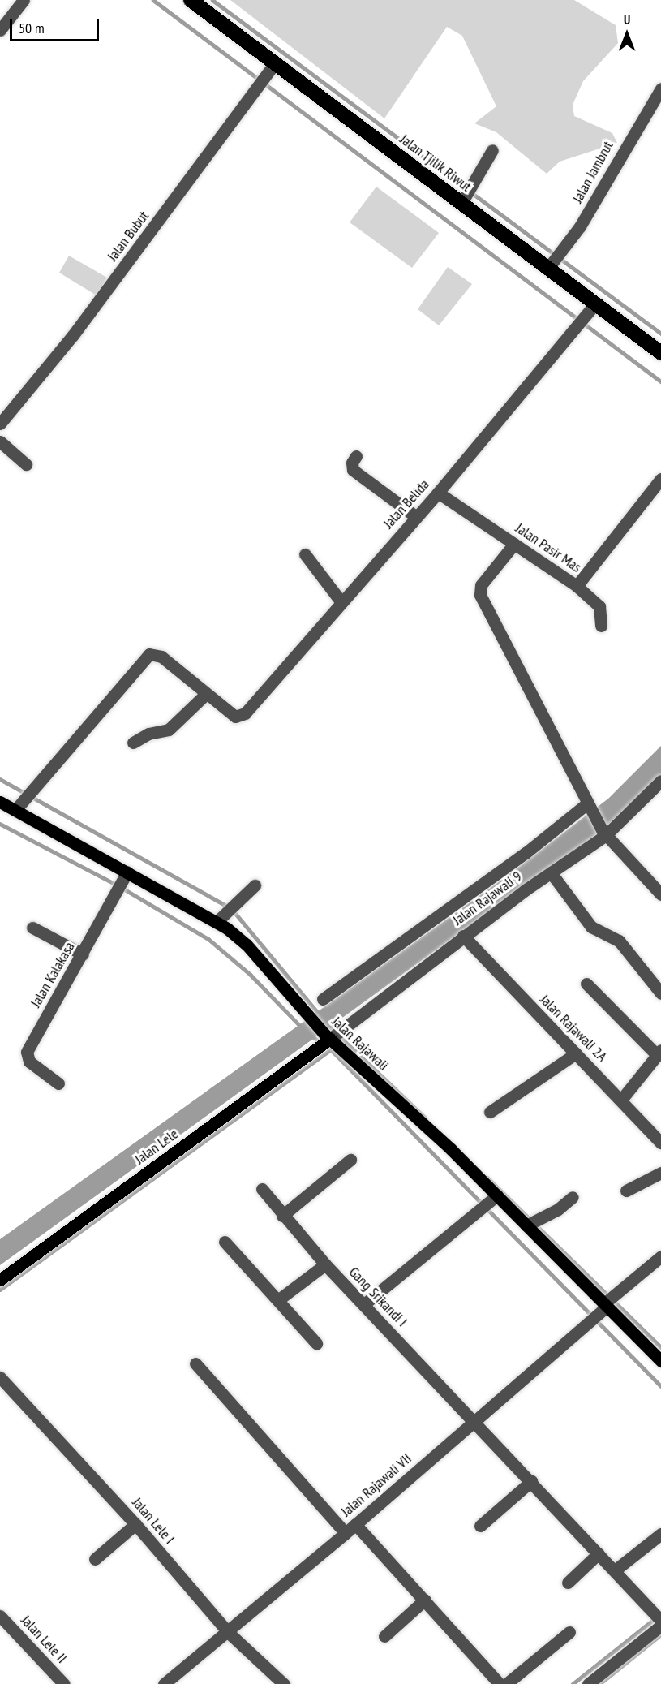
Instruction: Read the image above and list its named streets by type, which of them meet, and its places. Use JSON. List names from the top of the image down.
{
  "streets": {
    "highway": ["Jalan Tjilik Riwut"],
    "main road": ["Jalan Rajawali", "Jalan Lele"],
    "street": [
      "Jalan Jambrut",
      "Jalan Bubut",
      "Jalan Belida",
      "Jalan Pasir Mas",
      "Jalan Rajawali 9",
      "Jalan Kalakasa",
      "Jalan Rajawali 2A",
      "Gang Srikandi I",
      "Jalan Rajawali VII",
      "Jalan Lele I",
      "Jalan Lele II"
    ]
  },
  "crossings": [
    ["Jalan Tjilik Riwut", "Jalan Jambrut"],
    ["Jalan Tjilik Riwut", "Jalan Bubut"],
    ["Jalan Tjilik Riwut", "Jalan Belida"],
    ["Jalan Belida", "Jalan Pasir Mas"],
    ["Jalan Rajawali 9", "Jalan Rajawali 2A"],
    ["Jalan Rajawali 9", "Jalan Rajawali"],
    ["Jalan Rajawali 9", "Jalan Lele"],
    ["Jalan Kalakasa", "Jalan Rajawali"],
    ["Jalan Rajawali", "Jalan Lele"],
    ["Jalan Rajawali", "Jalan Rajawali VII"],
    ["Gang Srikandi I", "Jalan Rajawali VII"],
    ["Jalan Rajawali VII", "Jalan Lele I"]
  ],
  "scale_bar": "50 m",
  "north": "top"
}
